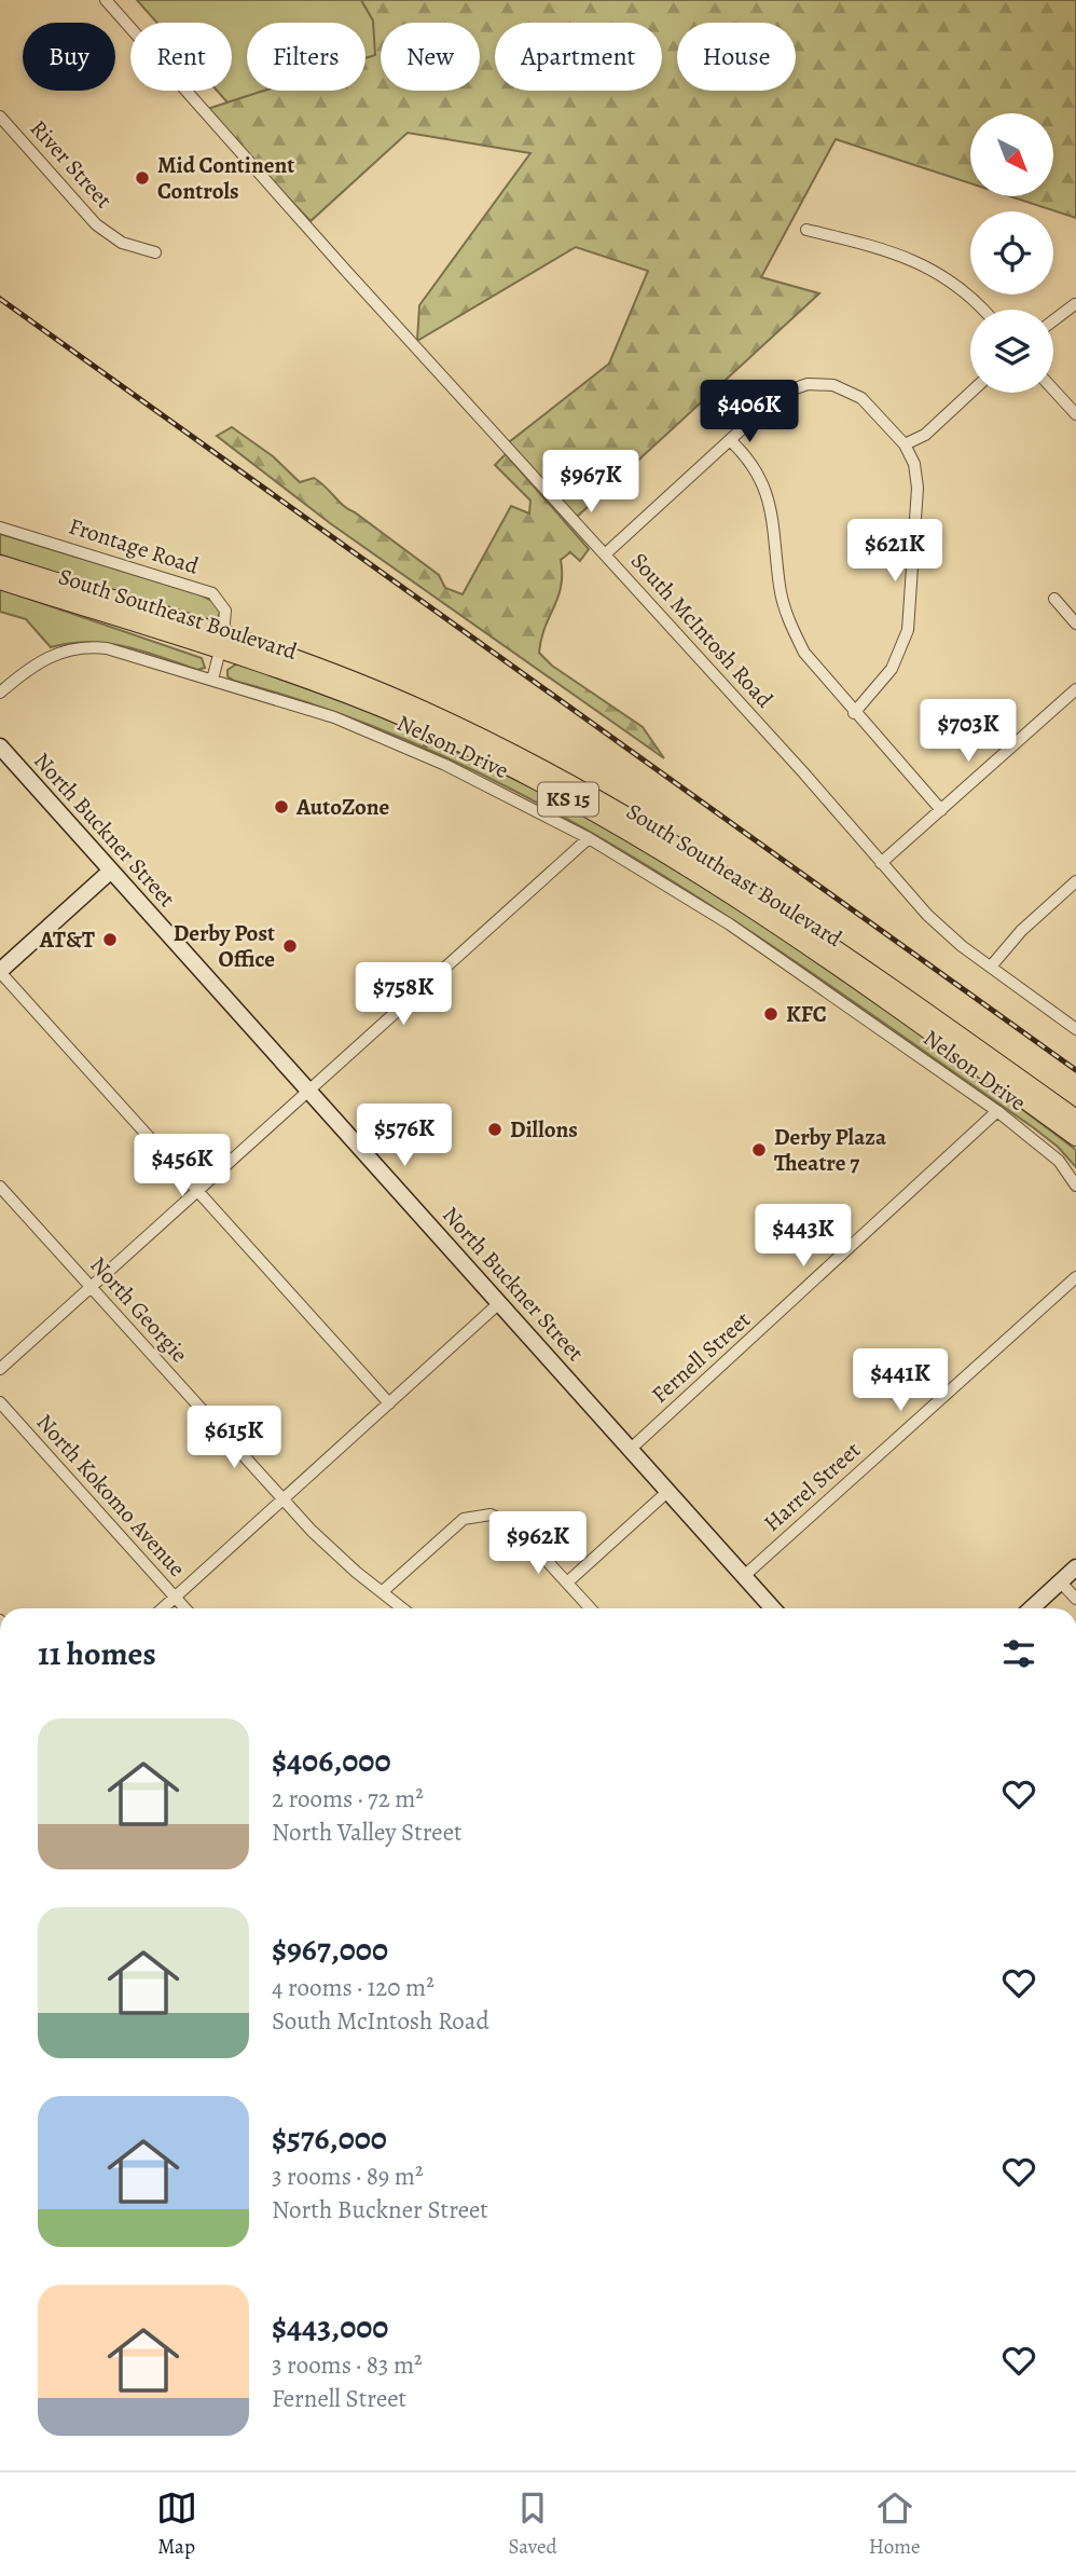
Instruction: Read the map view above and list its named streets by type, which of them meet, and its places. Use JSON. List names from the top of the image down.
{
  "streets": {
    "main road": ["South Southeast Boulevard", "KS 15", "North Buckner Street"],
    "street": [
      "River Street",
      "Frontage Road",
      "South McIntosh Road",
      "Nelson Drive",
      "North Georgie",
      "Fernell Street",
      "Harrel Street",
      "North Kokomo Avenue"
    ]
  },
  "crossings": [
    ["Frontage Road", "South Southeast Boulevard"],
    ["Nelson Drive", "Fernell Street"],
    ["North Buckner Street", "Fernell Street"],
    ["North Buckner Street", "Harrel Street"]
  ],
  "places": [
    "Mid Continent Controls",
    "AutoZone",
    "AT&T",
    "Derby Post Office",
    "KFC",
    "Dillons",
    "Derby Plaza Theatre 7"
  ],
  "north": "bottom right",
  "page": {
    "chip": [
      "Buy",
      "Rent",
      "Filters",
      "New",
      "Apartment",
      "House"
    ],
    "price": [
      "$406K",
      "$967K",
      "$621K",
      "$703K",
      "$758K",
      "$576K",
      "$456K",
      "$443K",
      "$441K",
      "$615K",
      "$962K"
    ],
    "heading": "11 homes",
    "list": [
      {
        "name": "$406,000",
        "note": "2 rooms · 72 m² · North Valley Street"
      },
      {
        "name": "$967,000",
        "note": "4 rooms · 120 m² · South McIntosh Road"
      },
      {
        "name": "$576,000",
        "note": "3 rooms · 89 m² · North Buckner Street"
      },
      {
        "name": "$443,000",
        "note": "3 rooms · 83 m² · Fernell Street"
      }
    ],
    "tabs": ["Map", "Saved", "Home"]
  }
}
